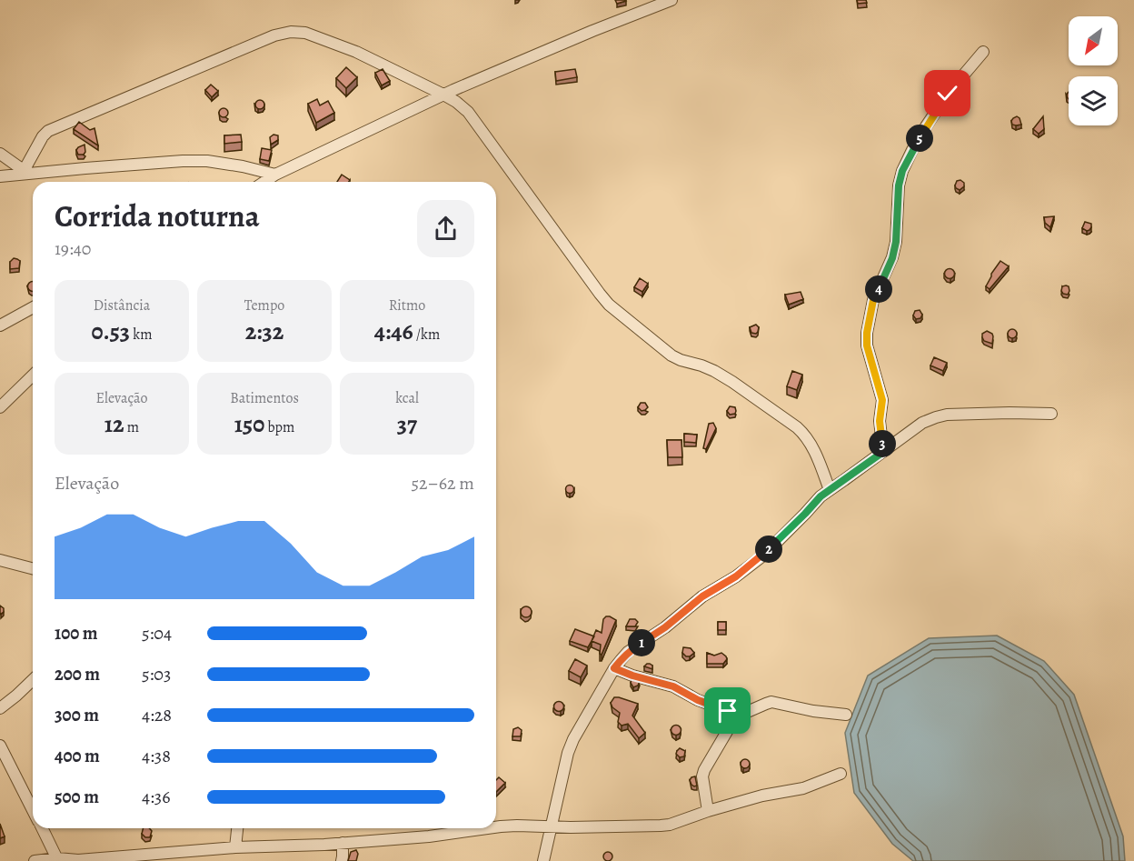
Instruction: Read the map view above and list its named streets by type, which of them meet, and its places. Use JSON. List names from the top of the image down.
{
  "north": "bottom left",
  "page": {
    "pins": [
      "5",
      "4",
      "3",
      "2",
      "1"
    ],
    "heading": ["Corrida noturna", "19:40"],
    "stats": [
      ["Distância", "0.53 km"],
      ["Tempo", "2:32"],
      ["Ritmo", "4:46 /km"],
      ["Elevação", "12 m"],
      ["Batimentos", "150 bpm"],
      ["kcal", "37"]
    ],
    "chart": ["Elevação", "52–62 m"],
    "list": [
      {
        "name": "100 m",
        "note": "5:04"
      },
      {
        "name": "200 m",
        "note": "5:03"
      },
      {
        "name": "300 m",
        "note": "4:28"
      },
      {
        "name": "400 m",
        "note": "4:38"
      },
      {
        "name": "500 m",
        "note": "4:36"
      }
    ]
  }
}
